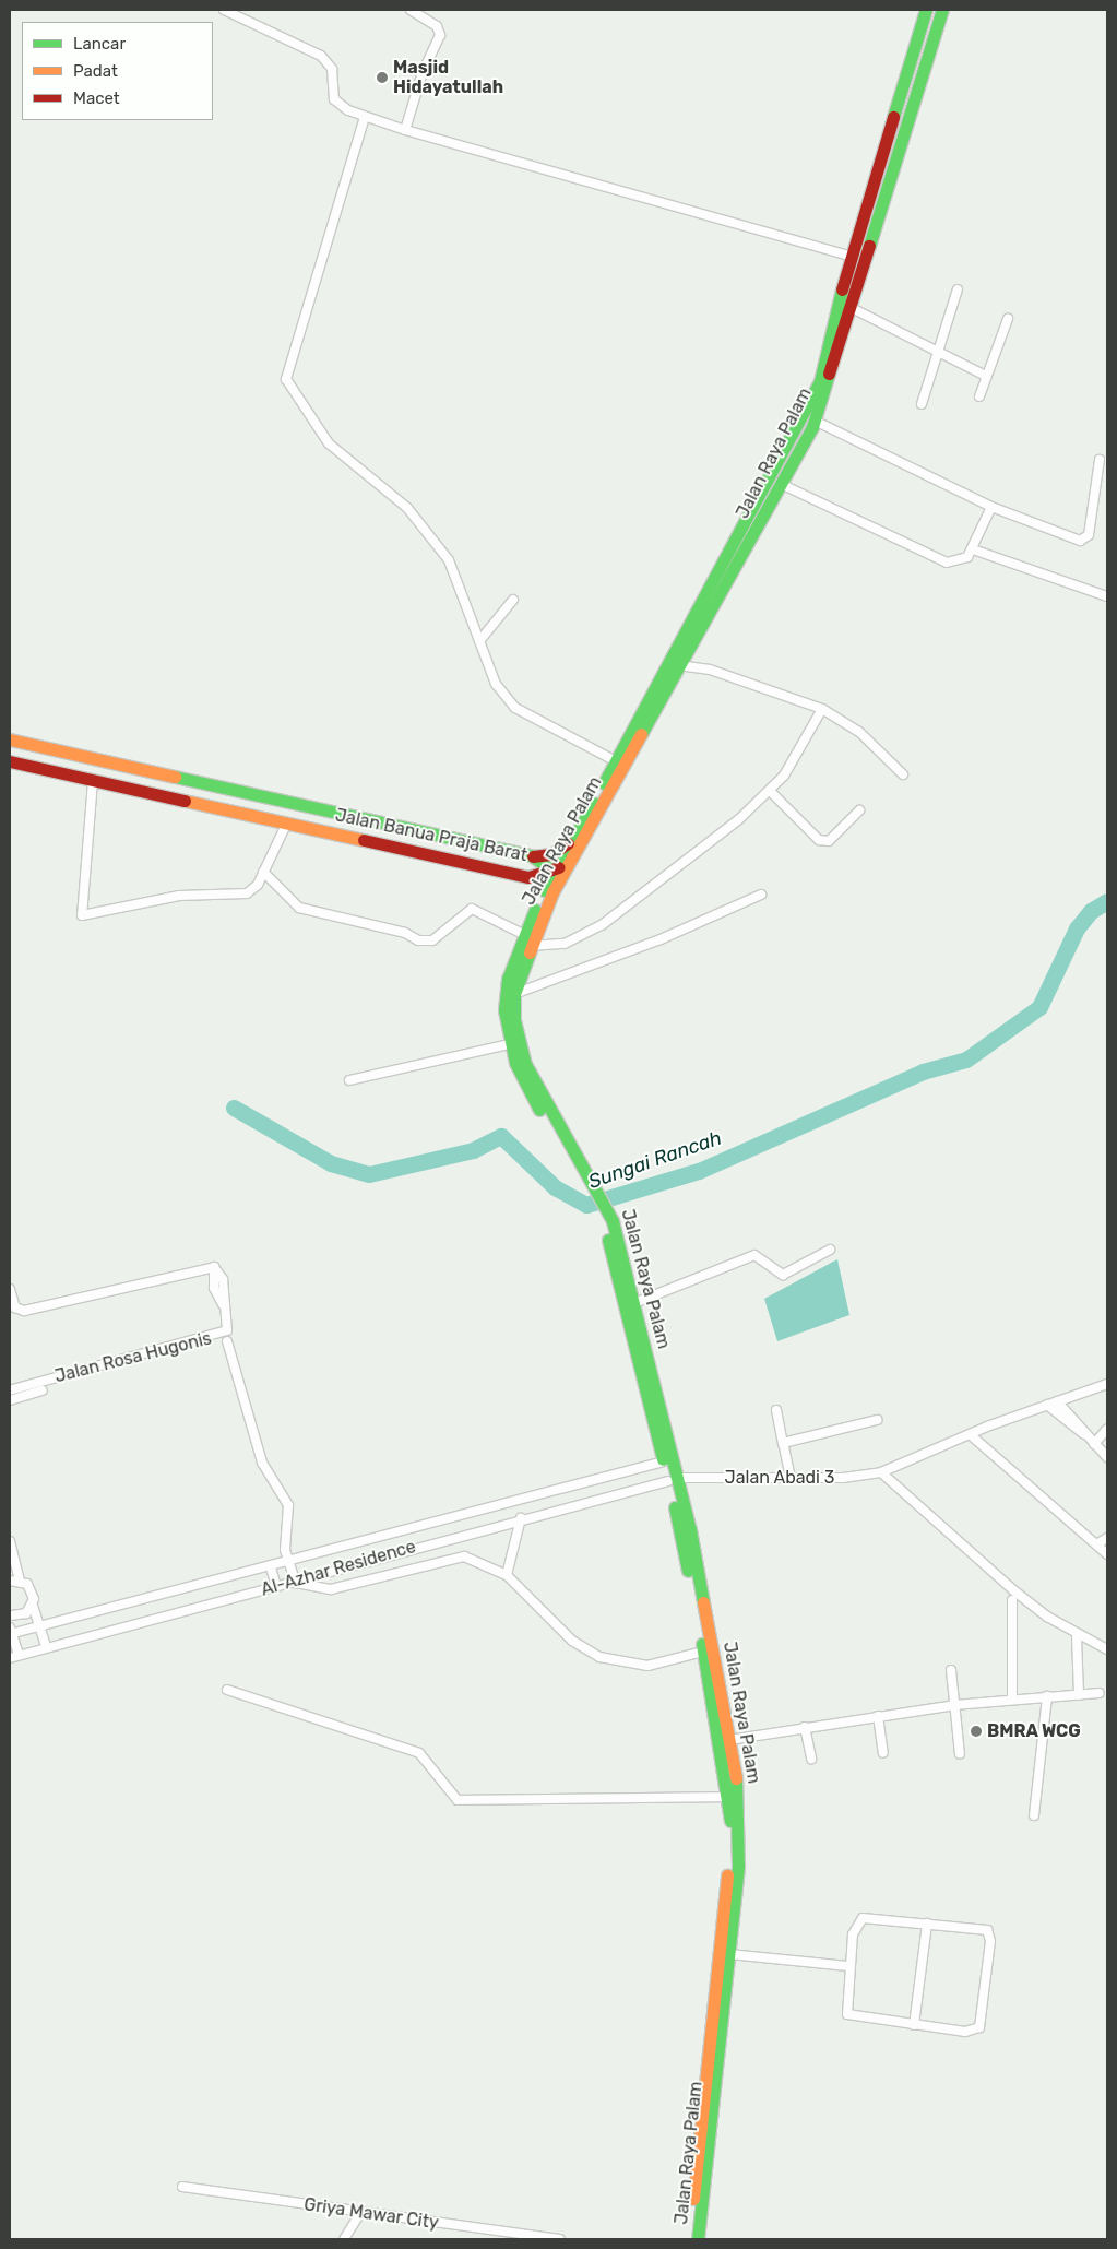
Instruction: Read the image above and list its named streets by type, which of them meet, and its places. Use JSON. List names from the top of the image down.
{
  "streets": {
    "main road": ["Jalan Raya Palam", "Jalan Banua Praja Barat"],
    "street": [
      "Jalan Rosa Hugonis",
      "Jalan Abadi 3",
      "Al-Azhar Residence",
      "Griya Mawar City"
    ]
  },
  "crossings": [
    ["Jalan Raya Palam", "Jalan Banua Praja Barat"],
    ["Jalan Raya Palam", "Jalan Abadi 3"],
    ["Jalan Raya Palam", "Al-Azhar Residence"],
    ["Jalan Abadi 3", "Al-Azhar Residence"]
  ],
  "water": ["Sungai Rancah"],
  "places": ["Masjid Hidayatullah", "BMRA WCG"],
  "legend": ["Lancar", "Padat", "Macet"]
}
